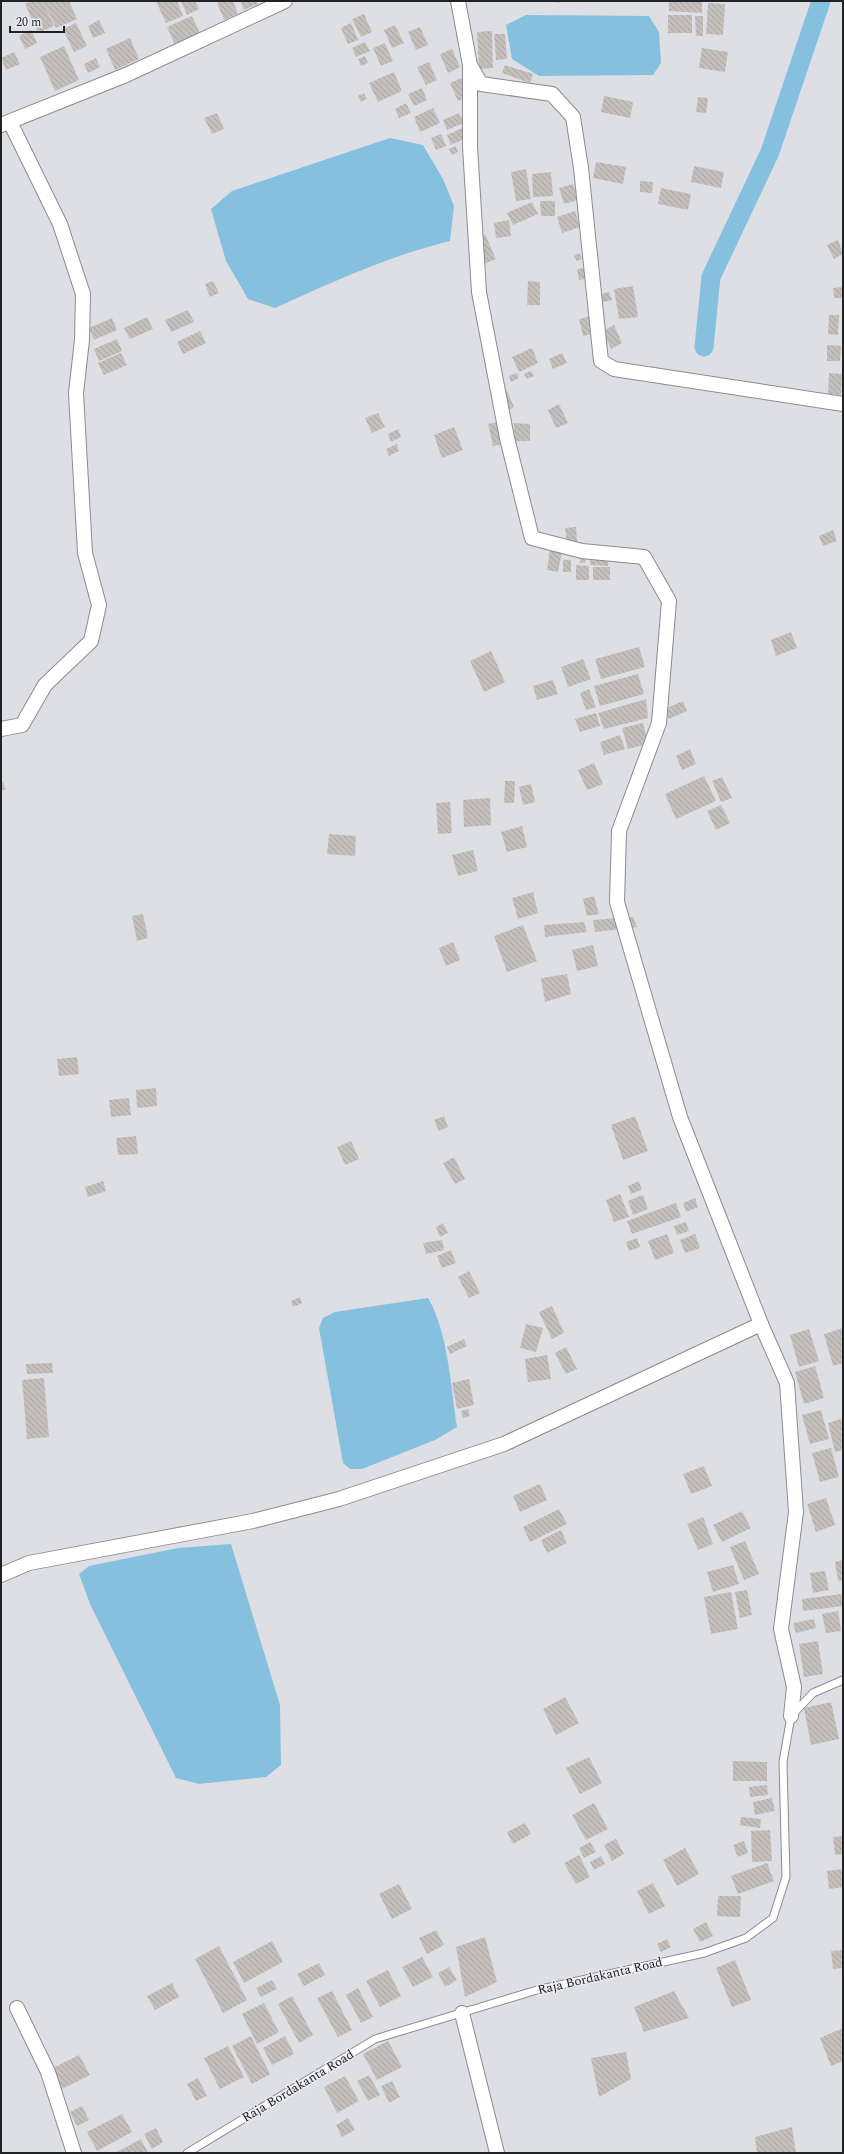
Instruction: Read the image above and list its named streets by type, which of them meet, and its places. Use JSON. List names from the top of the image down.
{
  "streets": {
    "lane": ["Raja Bordakanta Road"]
  },
  "scale_bar": "20 m"
}
